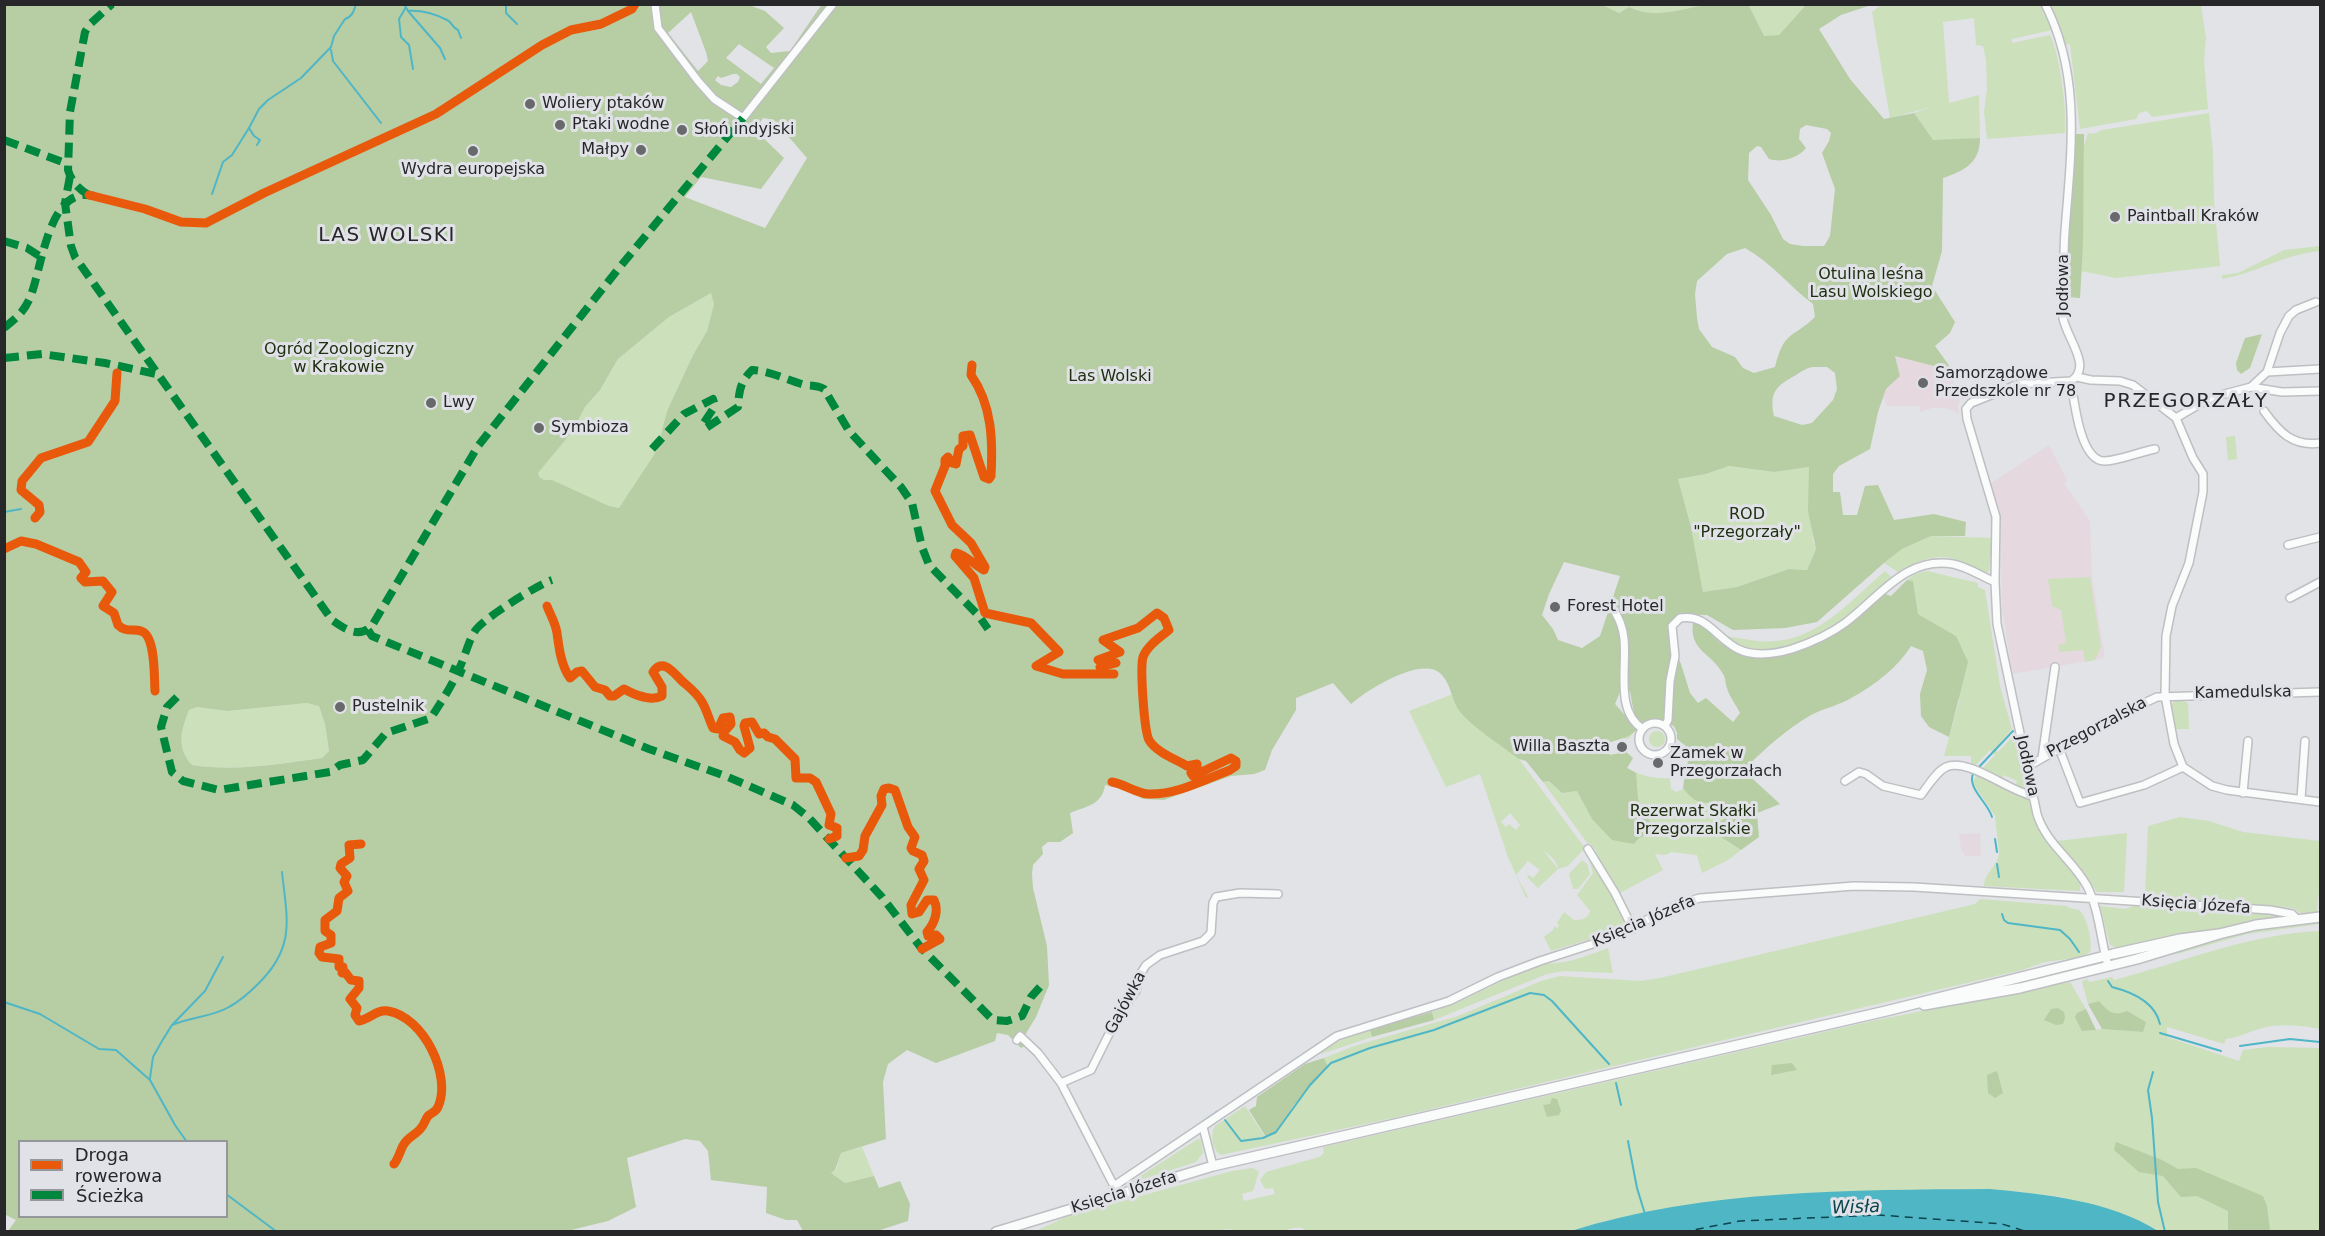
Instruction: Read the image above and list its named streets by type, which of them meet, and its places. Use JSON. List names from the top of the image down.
{
  "streets": {
    "main road": ["Księcia Józefa"],
    "street": [
      "Jodłowa",
      "Kamedulska",
      "Przegorzalska",
      "Gajówka"
    ]
  },
  "crossings": [
    ["Jodłowa", "Przegorzalska"],
    ["Jodłowa", "Księcia Józefa"],
    ["Kamedulska", "Przegorzalska"],
    ["Księcia Józefa", "Gajówka"]
  ],
  "districts": ["LAS WOLSKI", "PRZEGORZAŁY"],
  "water": ["Wisła"],
  "parks": [
    "Otulina leśna Lasu Wolskiego",
    "Ogród Zoologiczny w Krakowie",
    "Las Wolski",
    "ROD \"Przegorzały\"",
    "Rezerwat Skałki Przegorzalskie"
  ],
  "places": [
    "Woliery ptaków",
    "Ptaki wodne",
    "Słoń indyjski",
    "Małpy",
    "Wydra europejska",
    "Paintball Kraków",
    "Samorządowe Przedszkole nr 78",
    "Lwy",
    "Symbioza",
    "Forest Hotel",
    "Pustelnik",
    "Willa Baszta",
    "Zamek w Przegorzałach"
  ],
  "legend": ["Droga rowerowa", "Ścieżka"]
}
